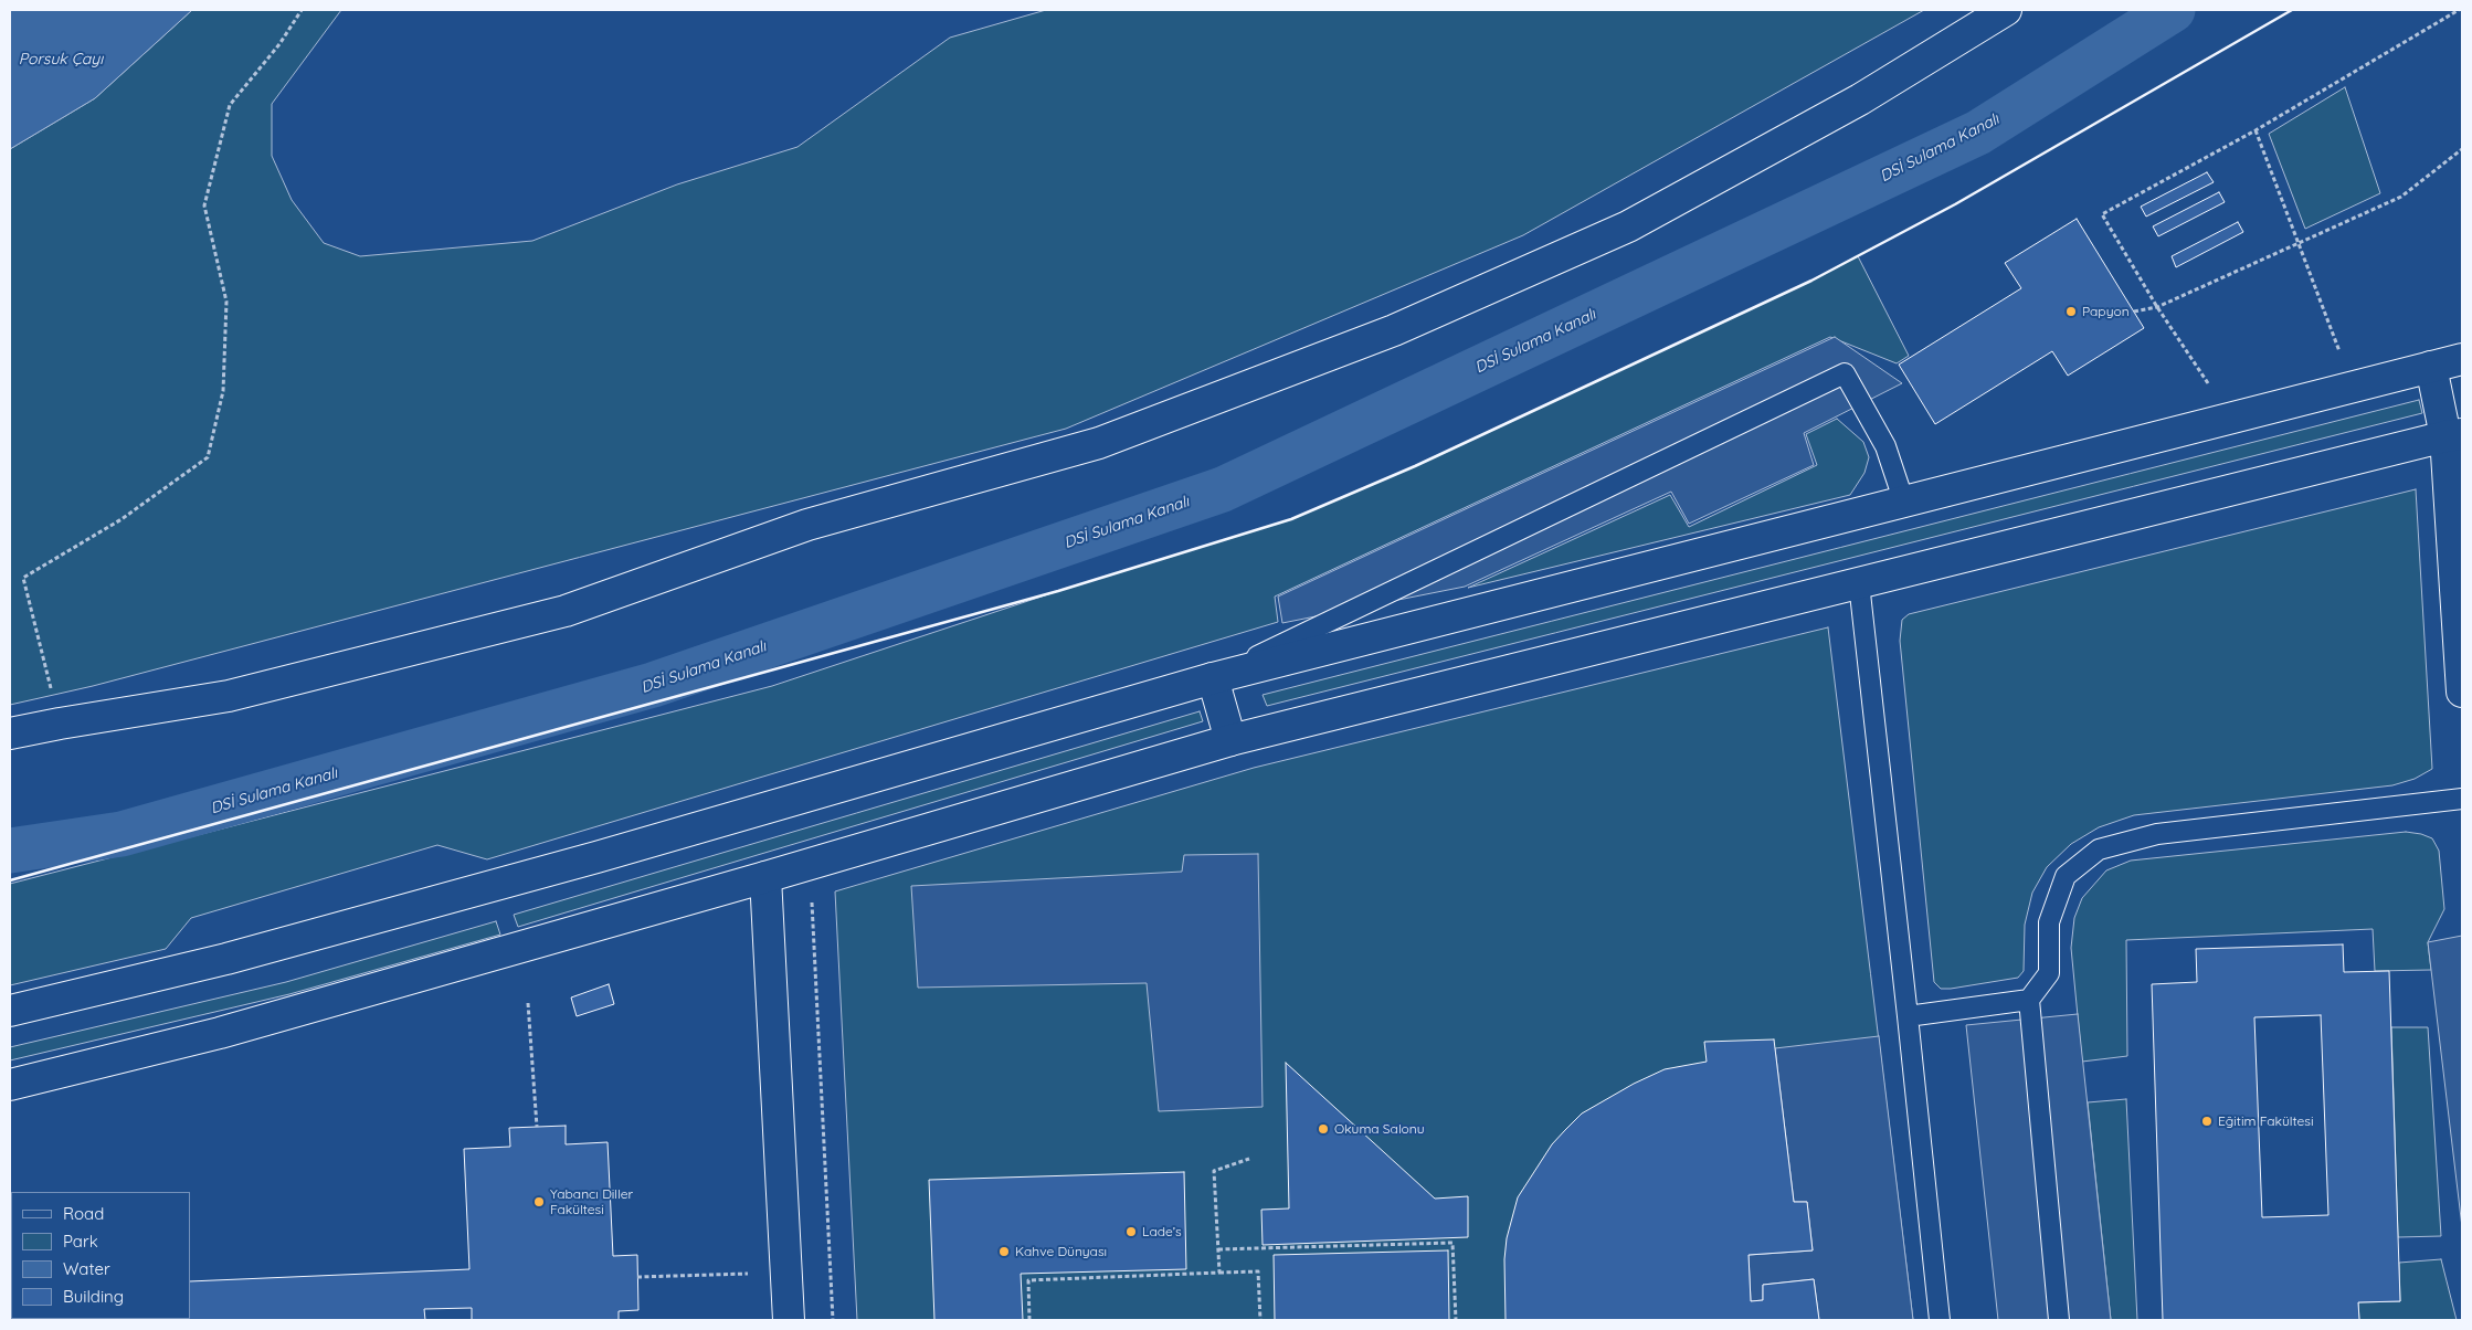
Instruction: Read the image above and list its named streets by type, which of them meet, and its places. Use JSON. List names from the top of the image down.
{
  "water": ["Porsuk Çayı", "DSİ Sulama Kanalı"],
  "places": [
    "Papyon",
    "Eğitim Fakültesi",
    "Okuma Salonu",
    "Yabancı Diller Fakültesi",
    "Lade’s",
    "Kahve Dünyası"
  ],
  "legend": [
    "Road",
    "Park",
    "Water",
    "Building"
  ]
}
